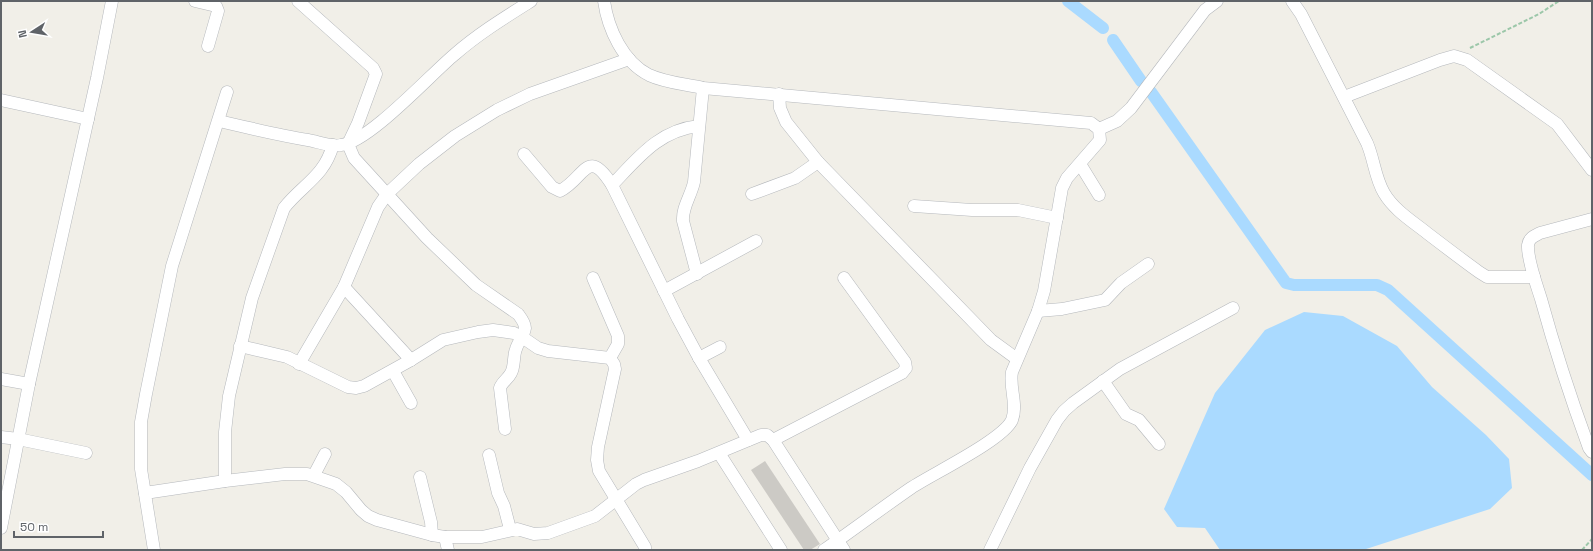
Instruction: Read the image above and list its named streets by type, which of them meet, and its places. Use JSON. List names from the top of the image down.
{
  "scale_bar": "50 m",
  "north": "left"
}
